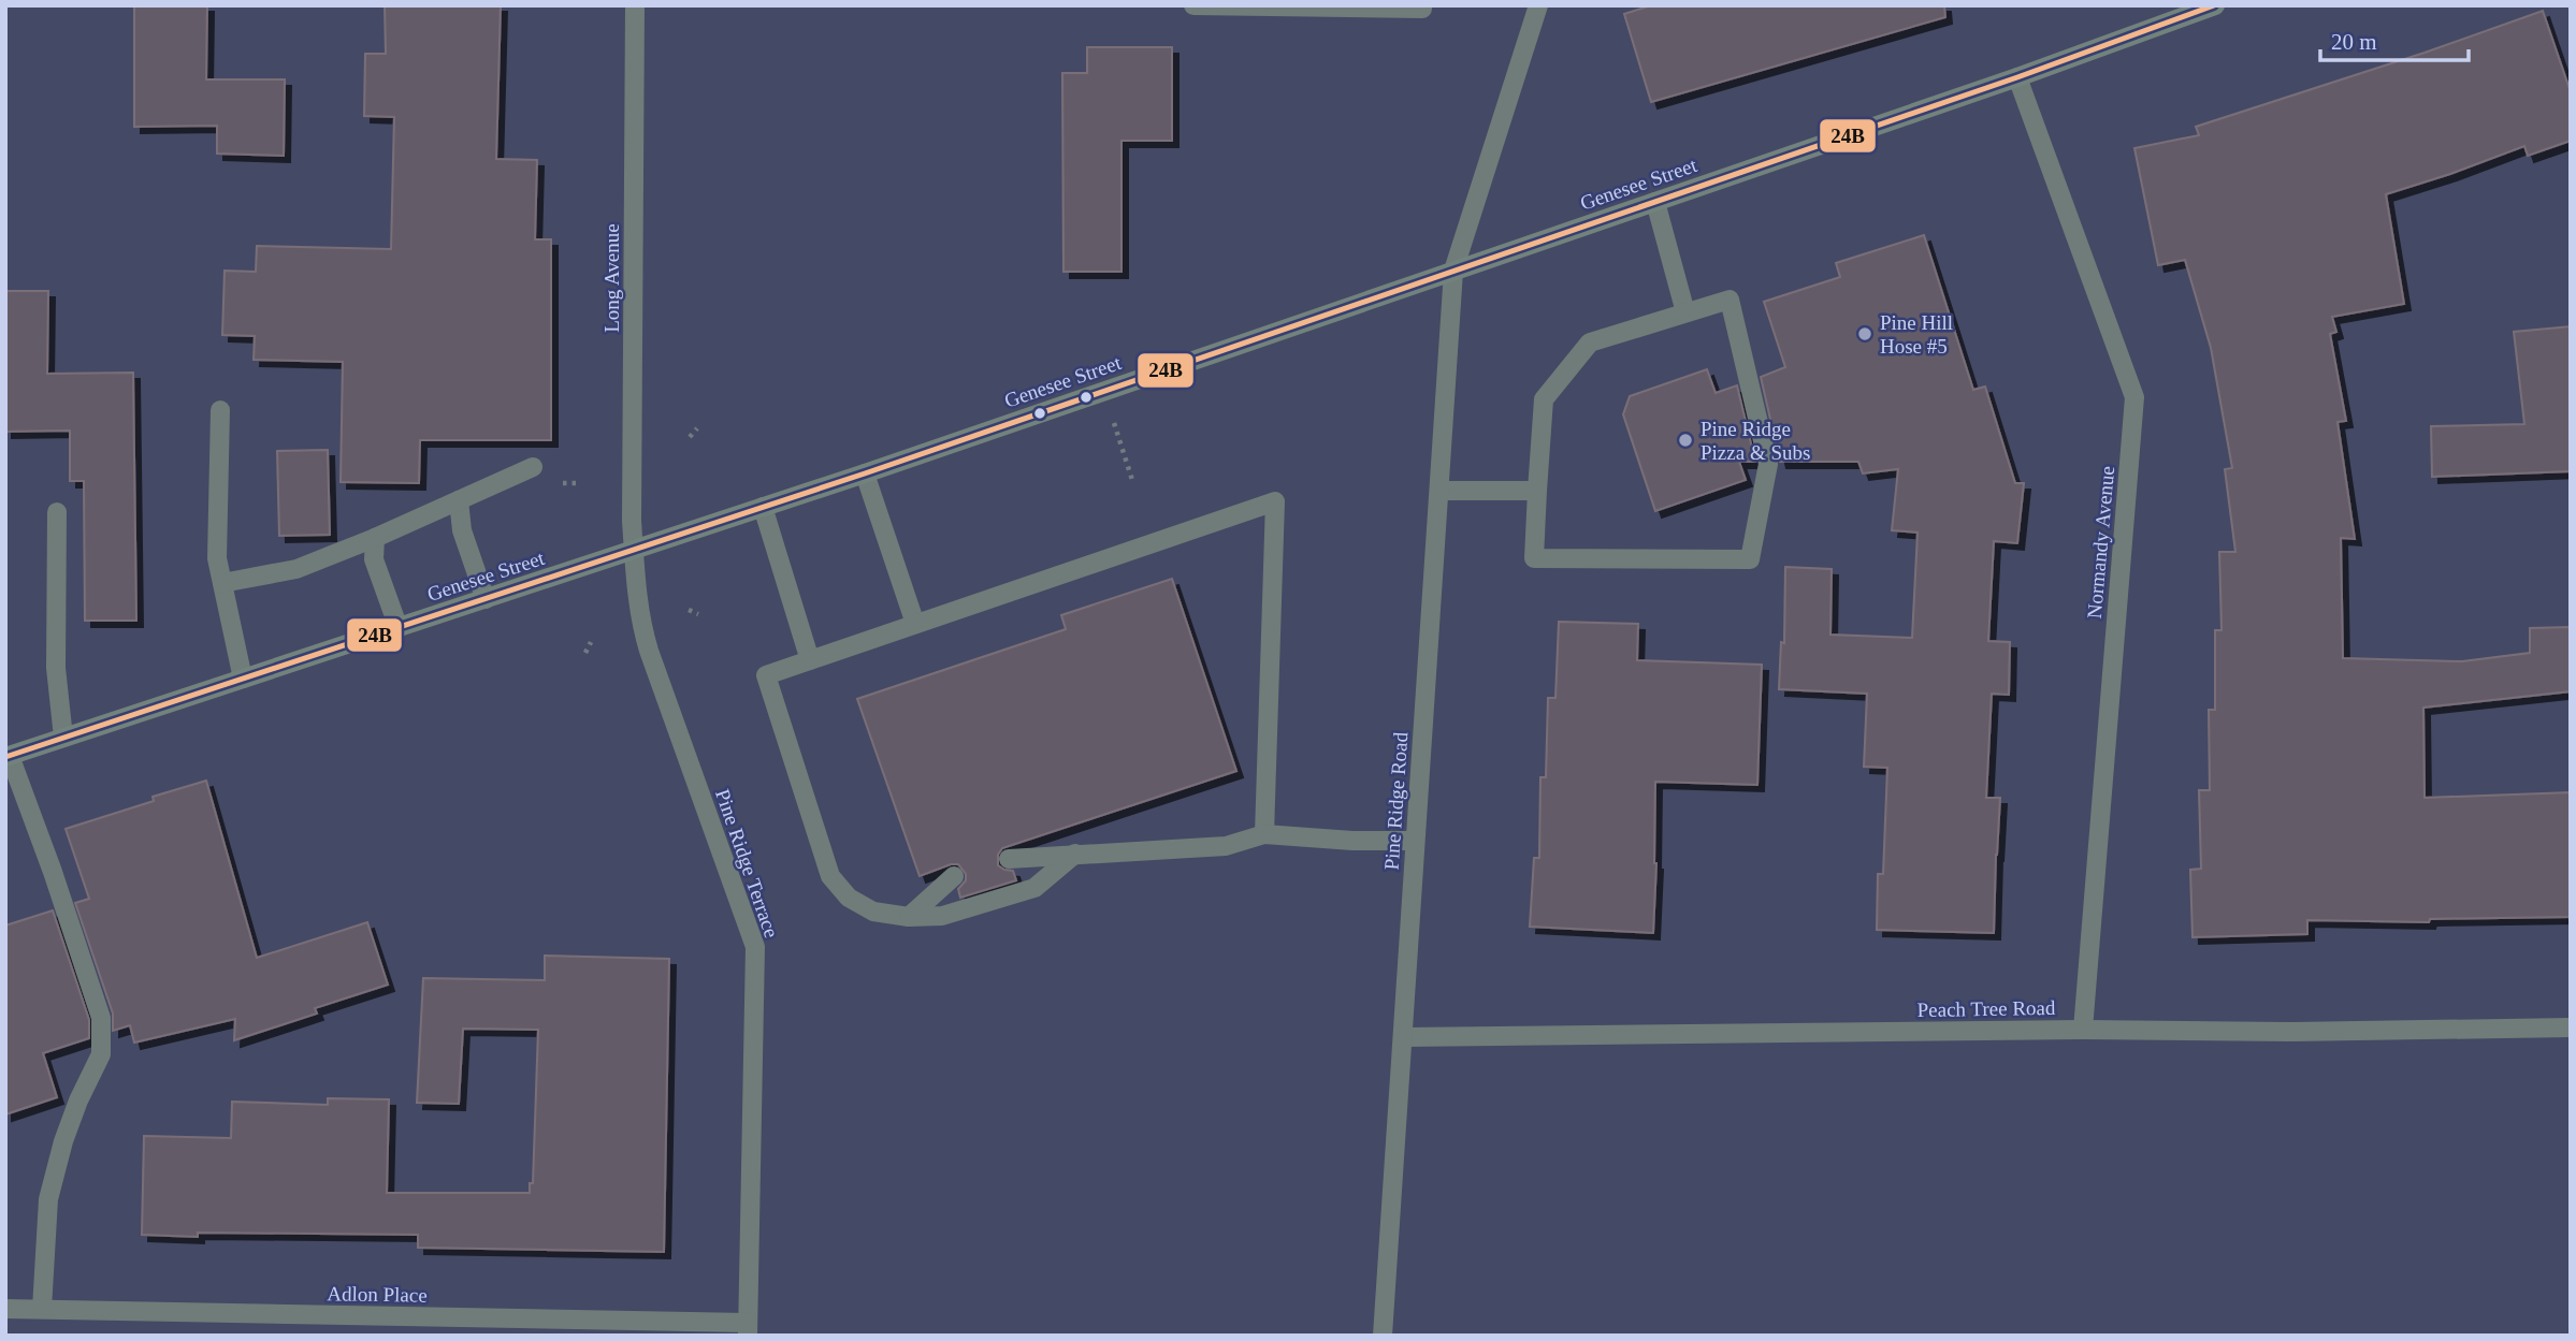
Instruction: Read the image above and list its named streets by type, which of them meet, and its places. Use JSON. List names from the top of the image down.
{
  "streets": {
    "main road": ["Genesee Street"],
    "street": [
      "Long Avenue",
      "Normandy Avenue",
      "Pine Ridge Road",
      "Pine Ridge Terrace",
      "Peach Tree Road",
      "Adlon Place"
    ]
  },
  "crossings": [
    ["Genesee Street", "Long Avenue"],
    ["Genesee Street", "Normandy Avenue"],
    ["Genesee Street", "Pine Ridge Road"],
    ["Genesee Street", "Pine Ridge Terrace"],
    ["Long Avenue", "Pine Ridge Terrace"],
    ["Normandy Avenue", "Peach Tree Road"],
    ["Pine Ridge Road", "Peach Tree Road"],
    ["Pine Ridge Terrace", "Adlon Place"]
  ],
  "places": ["Pine Hill Hose #5", "Pine Ridge Pizza & Subs"],
  "lines": ["transit line 24B"],
  "scale_bar": "20 m"
}
